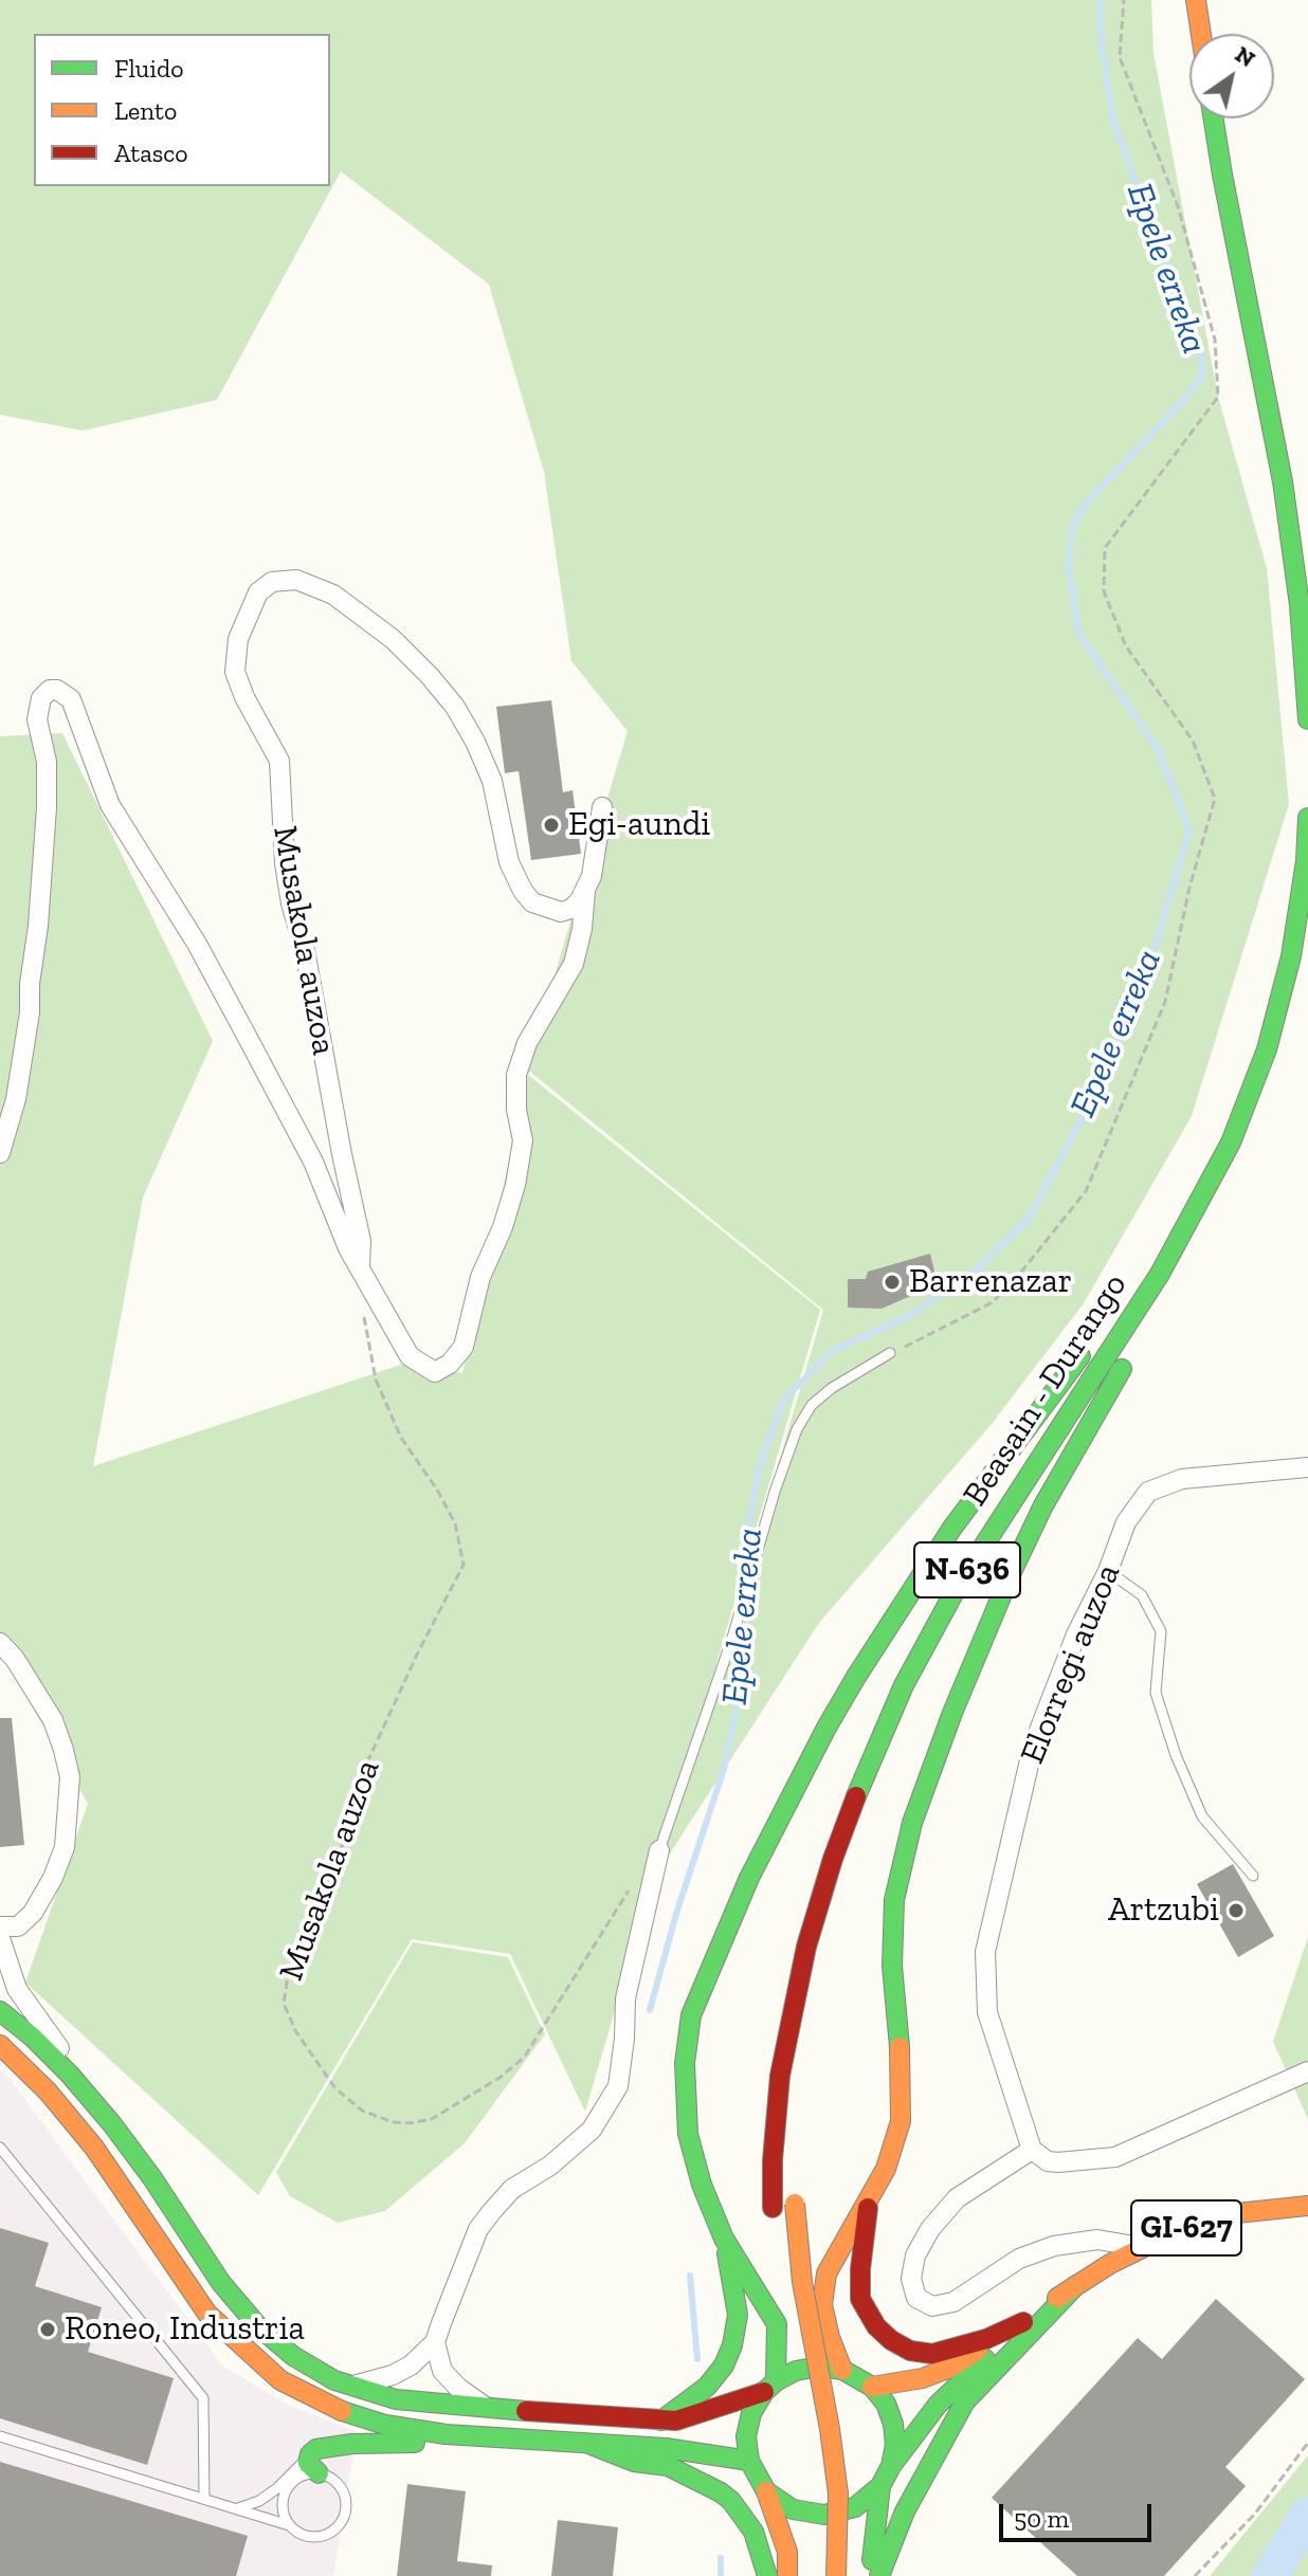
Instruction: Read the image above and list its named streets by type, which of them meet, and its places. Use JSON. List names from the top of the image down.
{
  "streets": {
    "main road": ["Beasain - Durango", "N-636", "GI-627"],
    "street": ["Musakola auzoa", "Elorregi auzoa"]
  },
  "water": ["Epele erreka"],
  "places": [
    "Egi-aundi",
    "Barrenazar",
    "Artzubi",
    "Roneo, Industria"
  ],
  "legend": ["Fluido", "Lento", "Atasco"],
  "scale_bar": "50 m",
  "north": "top right"
}
